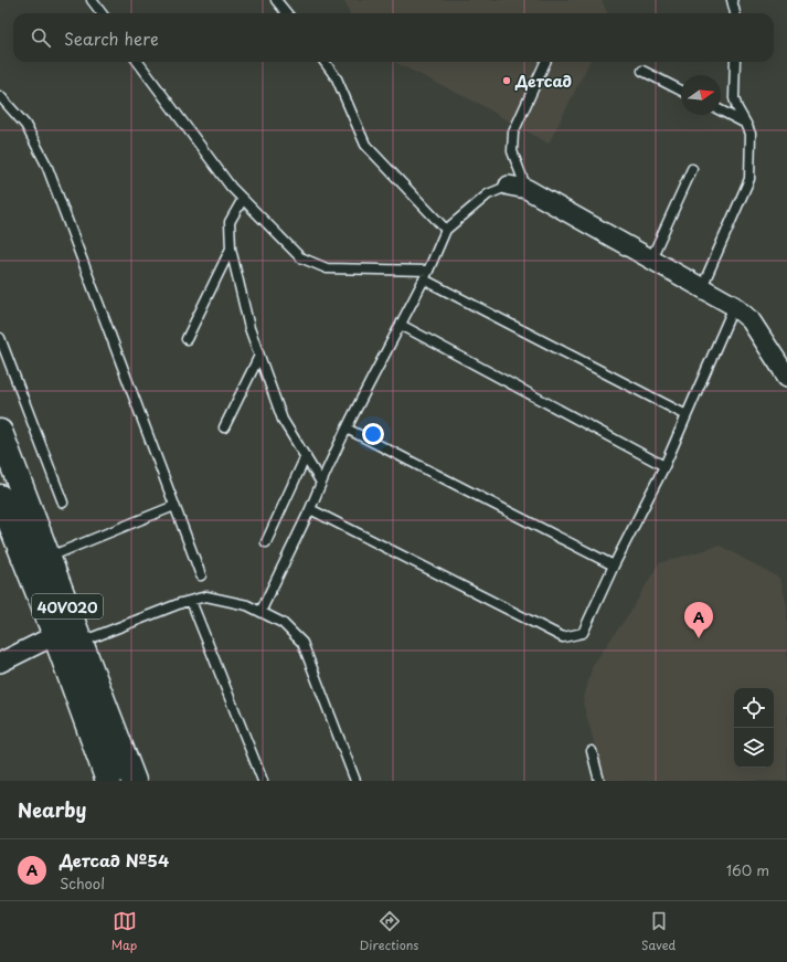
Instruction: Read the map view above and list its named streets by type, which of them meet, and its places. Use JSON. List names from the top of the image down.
{
  "streets": {
    "main road": ["40V020"]
  },
  "places": ["Детсад"],
  "north": "right",
  "page": {
    "search": "Search here",
    "pins": "A",
    "heading": "Nearby",
    "list": [
      {
        "mark": "A",
        "name": "Детсад №54",
        "note": "School",
        "value": "160 m"
      }
    ],
    "nav": ["Map", "Directions", "Saved"]
  }
}
